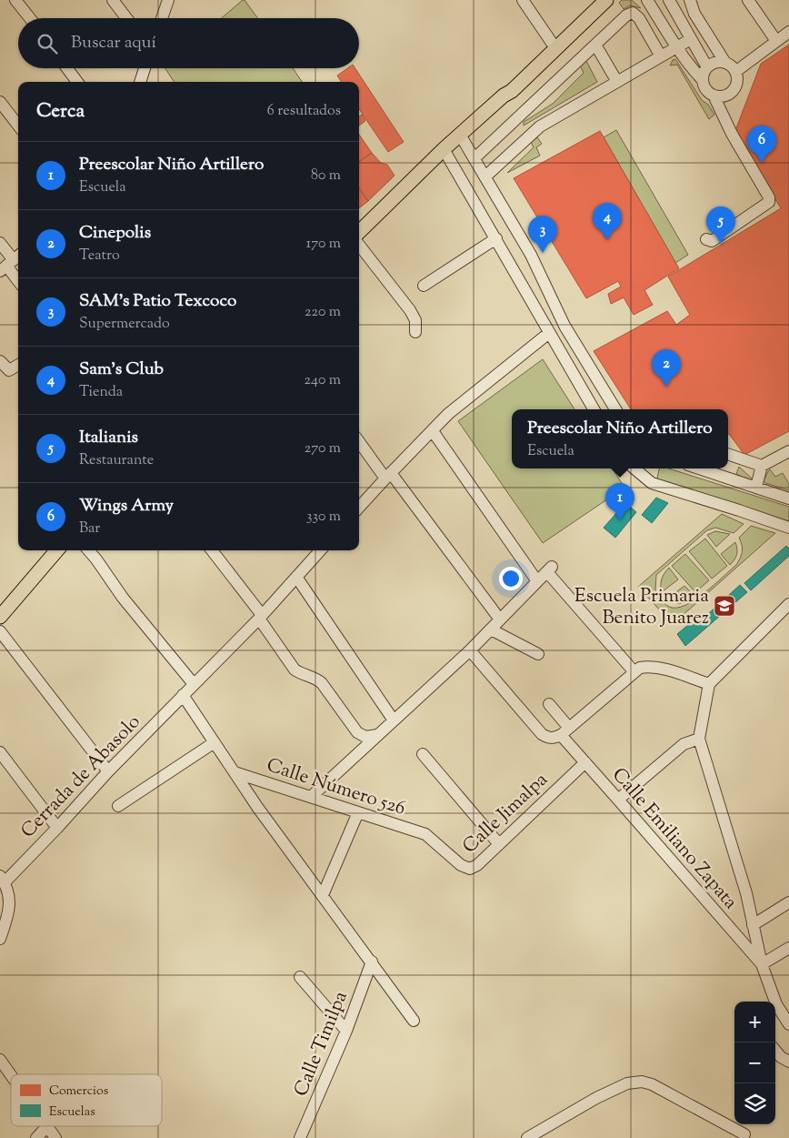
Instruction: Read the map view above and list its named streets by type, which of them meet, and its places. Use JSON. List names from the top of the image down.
{
  "streets": {
    "street": [
      "Cerrada de Abasolo",
      "Calle Número 526",
      "Calle Jimalpa",
      "Calle Emiliano Zapata",
      "Calle Timilpa"
    ]
  },
  "crossings": [
    ["Calle Número 526", "Calle Jimalpa"],
    ["Calle Jimalpa", "Calle Emiliano Zapata"]
  ],
  "places": {
    "school or university": ["Escuela Primaria Benito Juarez"]
  },
  "legend": ["Comercios", "Escuelas"],
  "page": {
    "search": "Buscar aquí",
    "heading": ["Cerca", "6 resultados"],
    "pins": [
      "6",
      "4",
      "5",
      "3",
      "2",
      "1"
    ],
    "list": [
      {
        "mark": "1",
        "name": "Preescolar Niño Artillero",
        "note": "Escuela",
        "value": "80 m"
      },
      {
        "mark": "2",
        "name": "Cinepolis",
        "note": "Teatro",
        "value": "170 m"
      },
      {
        "mark": "3",
        "name": "SAM's Patio Texcoco",
        "note": "Supermercado",
        "value": "220 m"
      },
      {
        "mark": "4",
        "name": "Sam's Club",
        "note": "Tienda",
        "value": "240 m"
      },
      {
        "mark": "5",
        "name": "Italianis",
        "note": "Restaurante",
        "value": "270 m"
      },
      {
        "mark": "6",
        "name": "Wings Army",
        "note": "Bar",
        "value": "330 m"
      }
    ],
    "popup": ["Preescolar Niño Artillero", "Escuela"],
    "map_buttons": ["+", "−"]
  }
}
